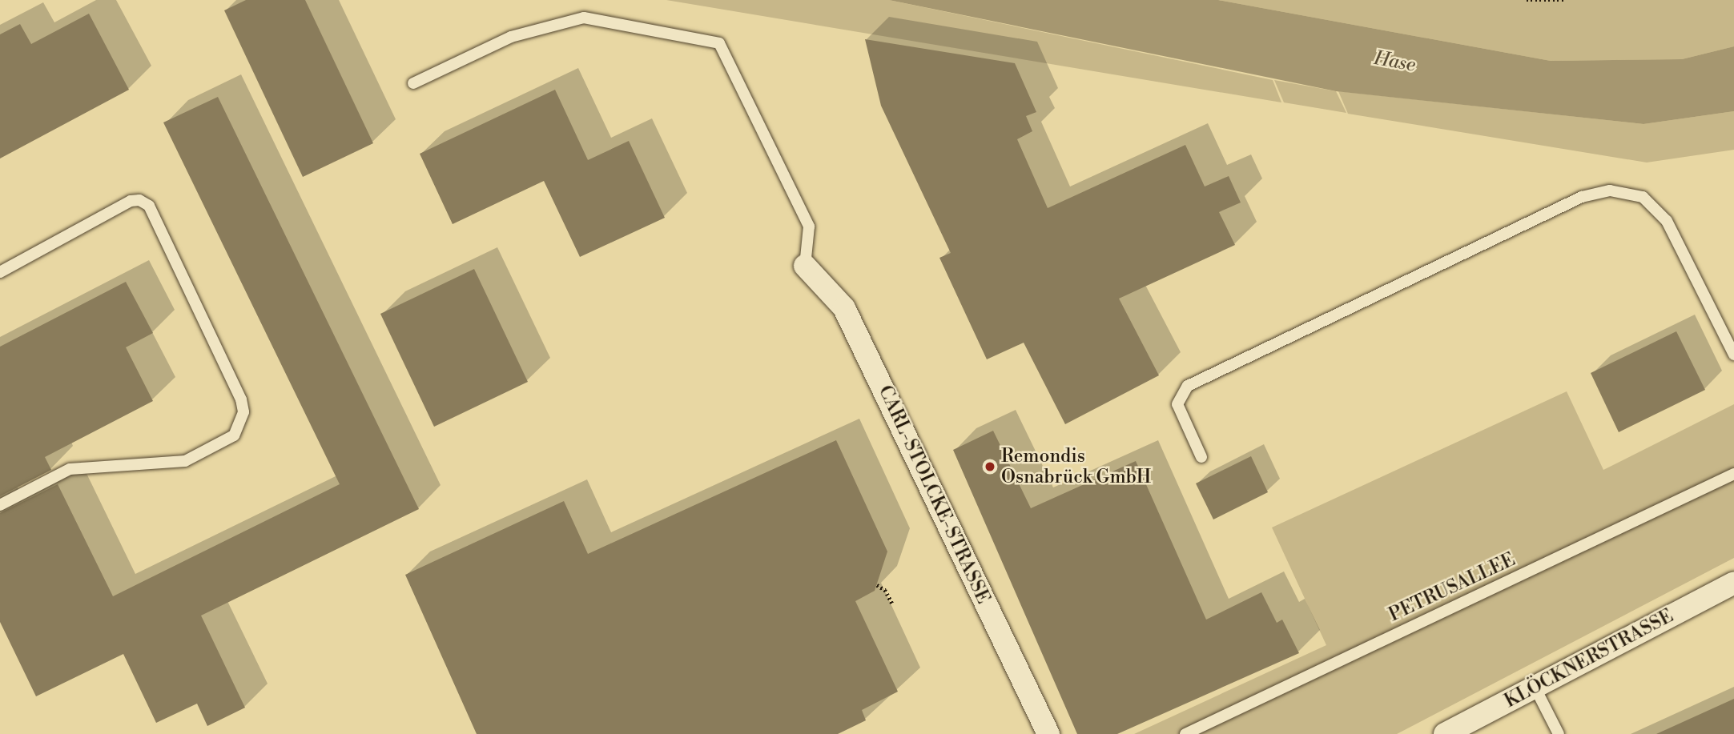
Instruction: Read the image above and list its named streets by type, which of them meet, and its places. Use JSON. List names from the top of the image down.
{
  "streets": {
    "street": ["CARL-STOLCKE-STRASSE", "KLÖCKNERSTRASSE"],
    "lane": ["PETRUSALLEE"]
  },
  "water": ["Hase"],
  "places": ["Remondis Osnabrück GmbH"]
}
